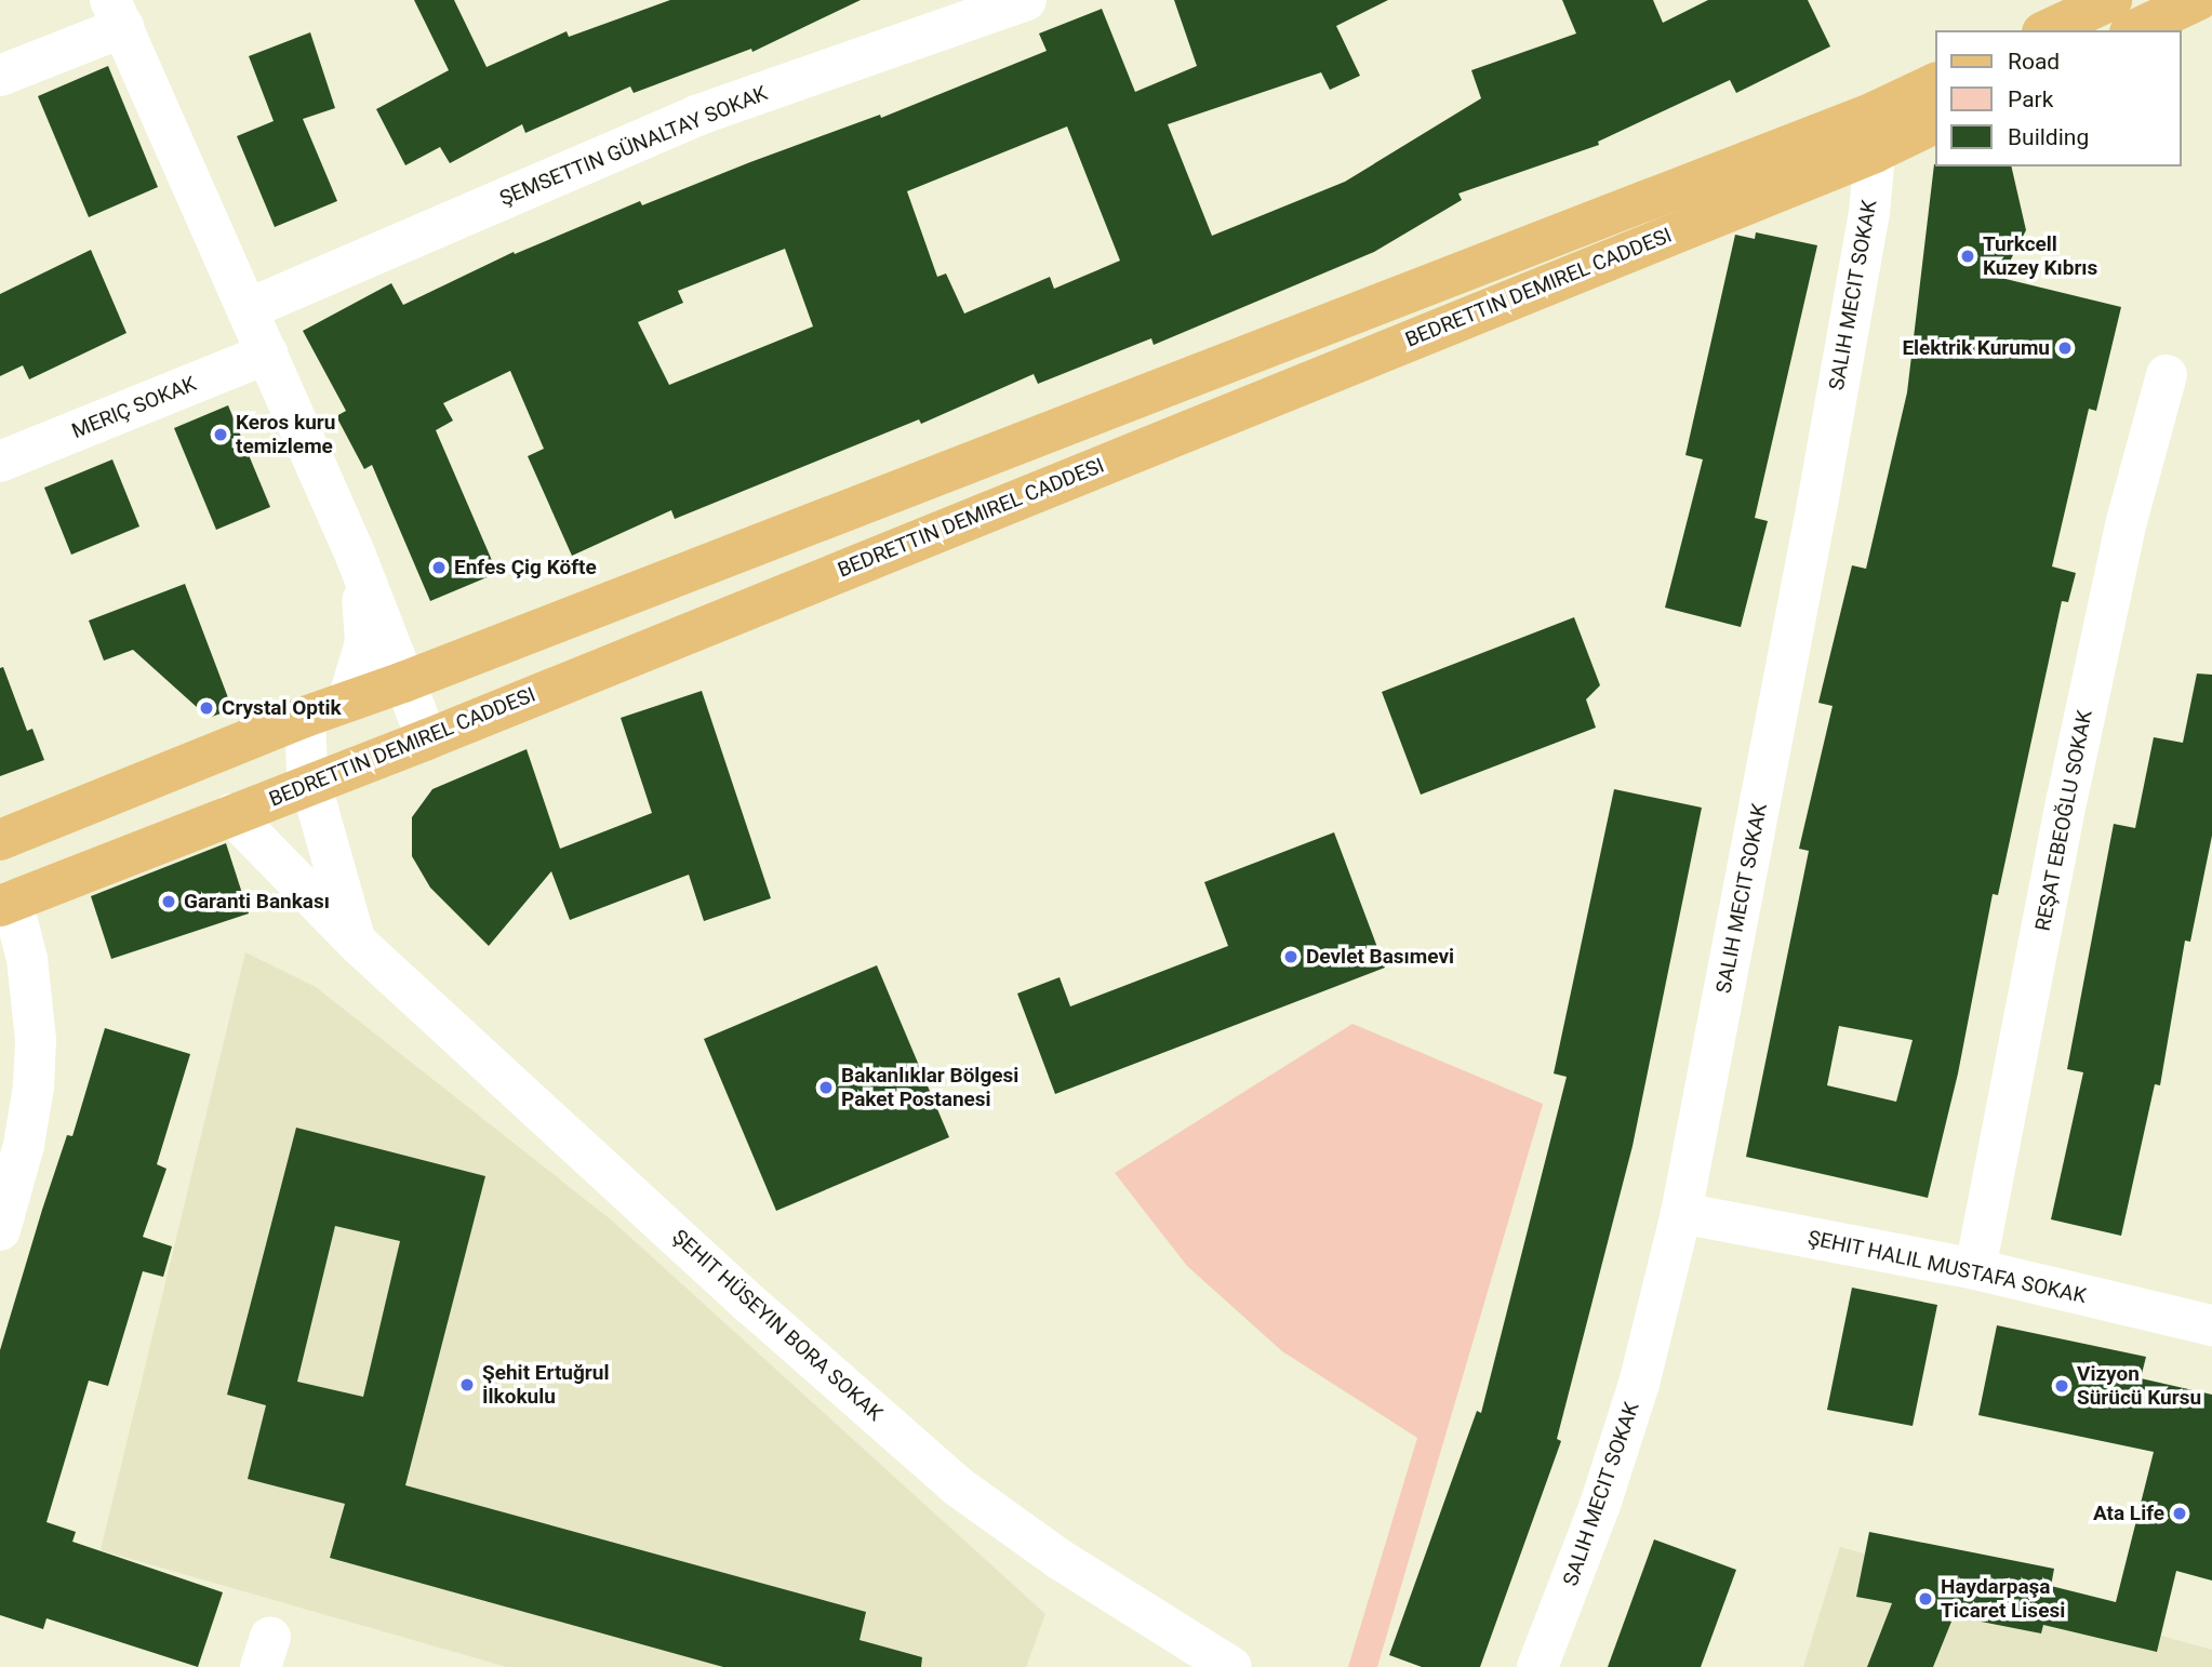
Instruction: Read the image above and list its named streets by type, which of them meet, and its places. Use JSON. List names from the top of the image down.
{
  "streets": {
    "main road": ["BEDRETTIN DEMIREL CADDESI"],
    "street": [
      "ŞEMSETTIN GÜNALTAY SOKAK",
      "SALIH MECIT SOKAK",
      "MERIÇ SOKAK",
      "REŞAT EBEOĞLU SOKAK",
      "ŞEHIT HALIL MUSTAFA SOKAK",
      "ŞEHIT HÜSEYIN BORA SOKAK"
    ]
  },
  "crossings": [
    ["BEDRETTIN DEMIREL CADDESI", "SALIH MECIT SOKAK"],
    ["BEDRETTIN DEMIREL CADDESI", "ŞEHIT HÜSEYIN BORA SOKAK"],
    ["SALIH MECIT SOKAK", "ŞEHIT HALIL MUSTAFA SOKAK"],
    ["REŞAT EBEOĞLU SOKAK", "ŞEHIT HALIL MUSTAFA SOKAK"]
  ],
  "places": [
    "Turkcell Kuzey Kıbrıs",
    "Elektrik Kurumu",
    "Keros kuru temizleme",
    "Enfes Çig Köfte",
    "Crystal Optik",
    "Garanti Bankası",
    "Devlet Basımevi",
    "Bakanlıklar Bölgesi Paket Postanesi",
    "Şehit Ertuğrul İlkokulu",
    "Vizyon Sürücü Kursu",
    "Ata Life",
    "Haydarpaşa Ticaret Lisesi"
  ],
  "legend": ["Road", "Park", "Building"]
}
